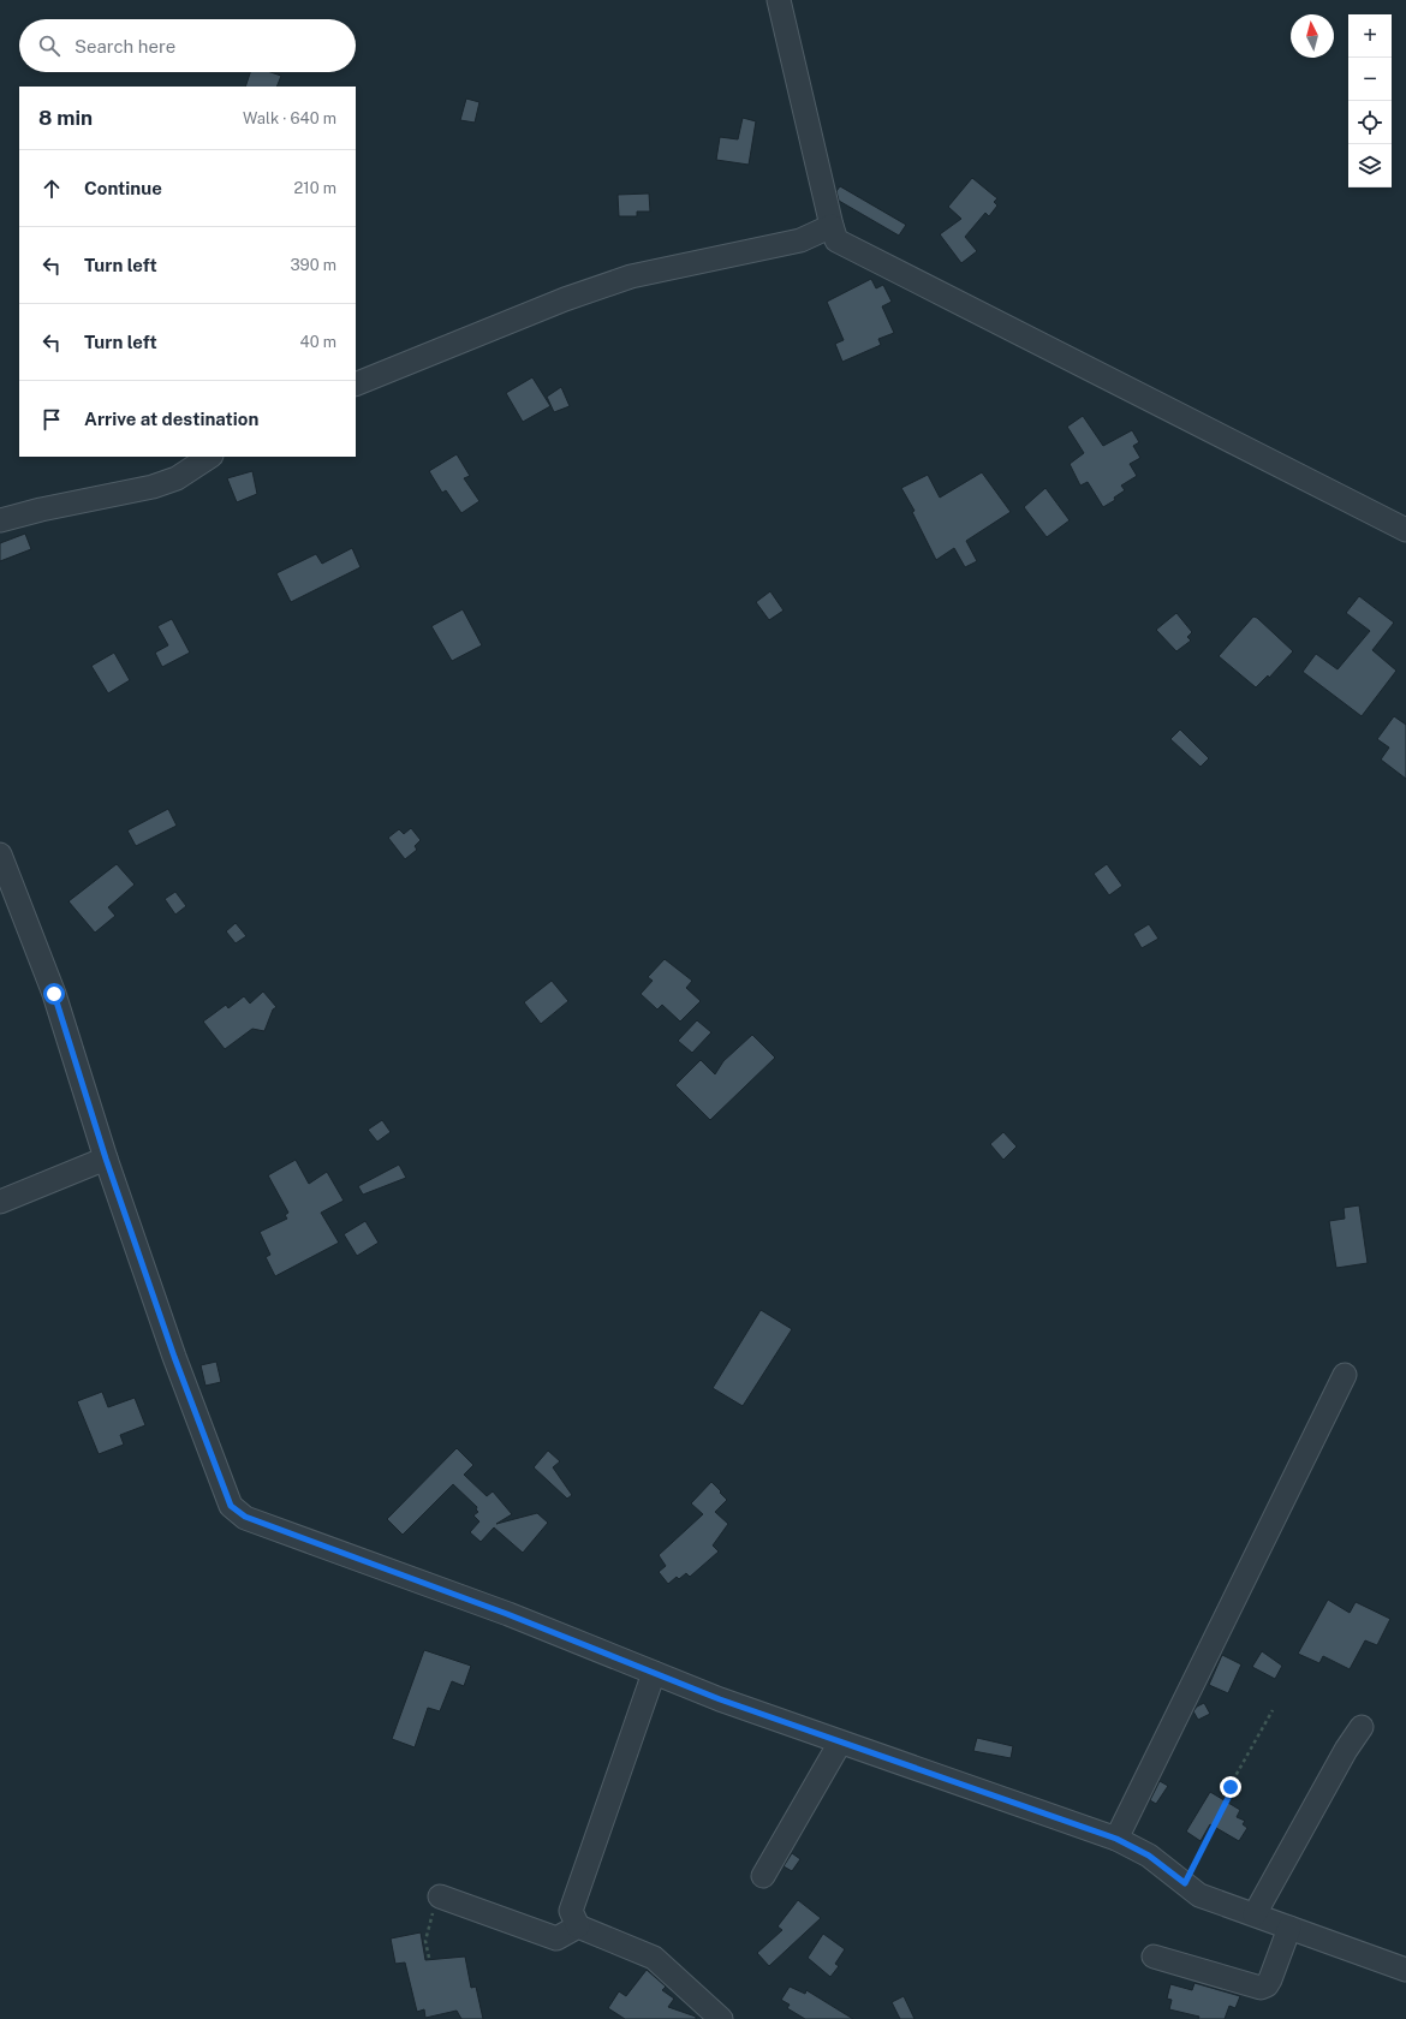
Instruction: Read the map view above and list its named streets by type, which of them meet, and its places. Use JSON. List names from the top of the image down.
{
  "north": "top",
  "page": {
    "map_buttons": ["+", "−"],
    "search": "Search here",
    "heading": ["8 min", "Walk · 640 m"],
    "list": [
      ["Continue", "210 m"],
      ["Turn left", "390 m"],
      ["Turn left", "40 m"],
      "Arrive at destination"
    ]
  }
}
